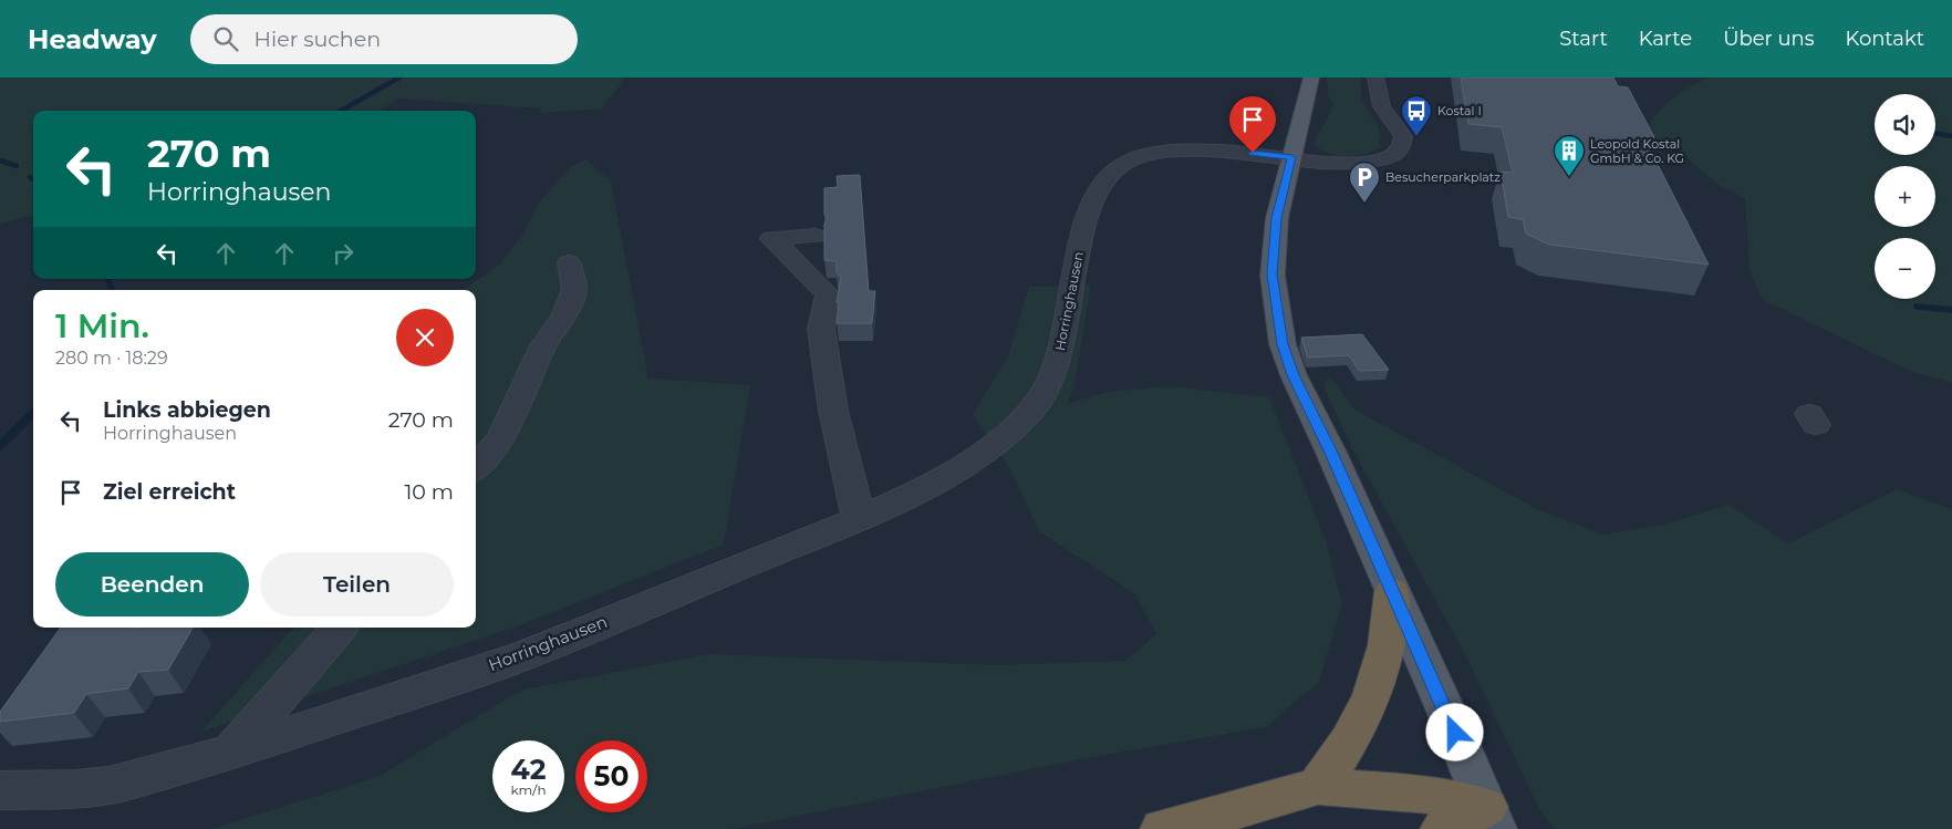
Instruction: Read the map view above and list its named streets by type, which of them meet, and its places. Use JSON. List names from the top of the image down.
{
  "streets": {
    "street": ["Horringhausen"]
  },
  "places": {
    "bus stop": ["Kostal I"],
    "building": ["Leopold Kostal GmbH & Co. KG"],
    "parking": ["Besucherparkplatz"]
  },
  "page": {
    "header": "Headway",
    "search": "Hier suchen",
    "nav": [
      "Start",
      "Karte",
      "Über uns",
      "Kontakt"
    ],
    "map_buttons": ["+", "−"],
    "turn": ["270 m", "Horringhausen"],
    "heading": ["1 Min.", "280 m · 18:29"],
    "list": [
      {
        "name": "Links abbiegen",
        "note": "Horringhausen",
        "value": "270 m"
      },
      {
        "name": "Ziel erreicht",
        "value": "10 m"
      }
    ],
    "buttons": ["Beenden", "Teilen"],
    "speed": "42 km/h",
    "limit": "50"
  }
}
